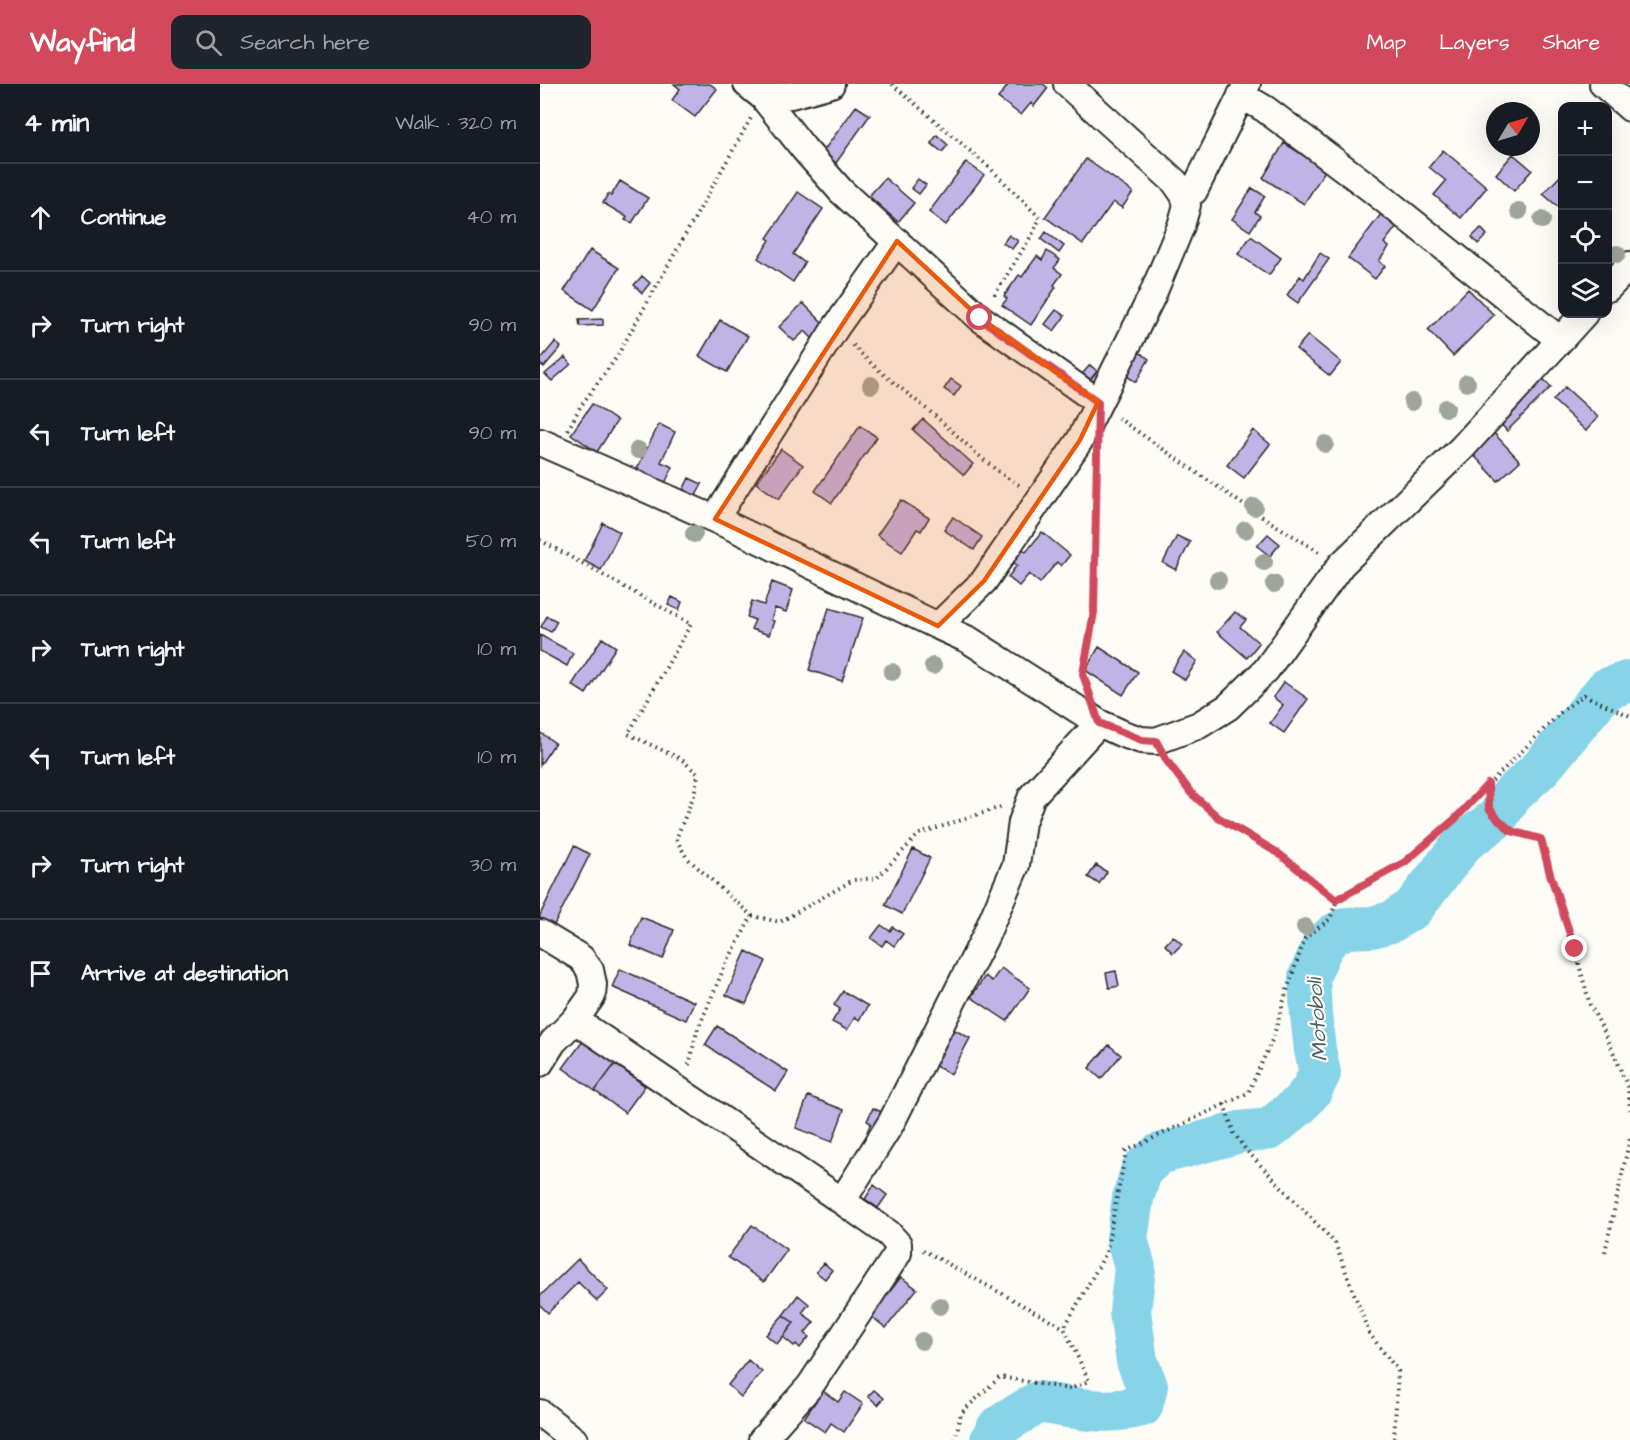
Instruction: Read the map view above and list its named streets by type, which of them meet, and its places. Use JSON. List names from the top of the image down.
{
  "water": ["Motoboli"],
  "north": "top right",
  "page": {
    "header": "Wayfind",
    "search": "Search here",
    "nav": ["Map", "Layers", "Share"],
    "heading": ["4 min", "Walk · 320 m"],
    "map_buttons": ["+", "−"],
    "list": [
      ["Continue", "40 m"],
      ["Turn right", "90 m"],
      ["Turn left", "90 m"],
      ["Turn left", "50 m"],
      ["Turn right", "10 m"],
      ["Turn left", "10 m"],
      ["Turn right", "30 m"],
      "Arrive at destination"
    ]
  }
}
